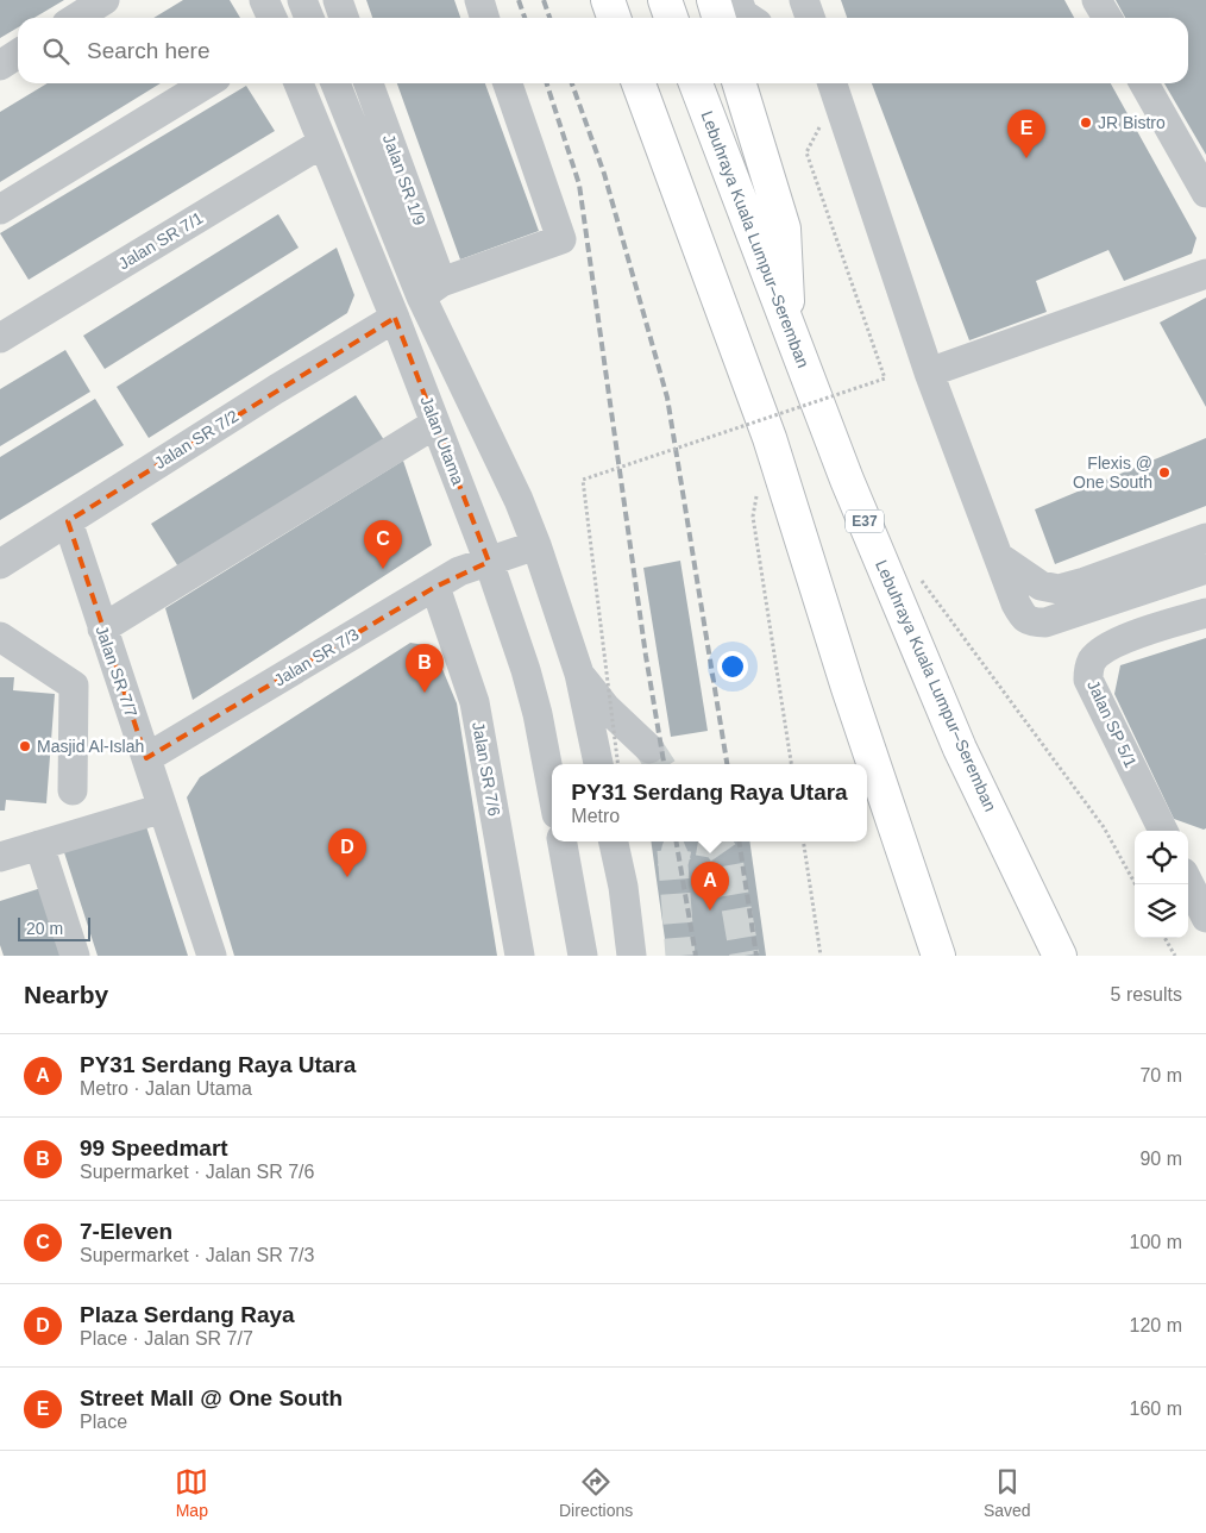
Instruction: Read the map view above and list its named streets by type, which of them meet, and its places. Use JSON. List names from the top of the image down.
{
  "streets": {
    "highway": ["Lebuhraya Kuala Lumpur–Seremban", "E37"],
    "street": [
      "Jalan SR 1/9",
      "Jalan SR 7/1",
      "Jalan SR 7/2",
      "Jalan Utama",
      "Jalan SR 7/3",
      "Jalan SR 7/7",
      "Jalan SP 5/1",
      "Jalan SR 7/6"
    ]
  },
  "crossings": [
    ["Jalan SR 7/1", "Jalan Utama"],
    ["Jalan SR 7/2", "Jalan Utama"],
    ["Jalan SR 7/2", "Jalan SR 7/7"],
    ["Jalan Utama", "Jalan SR 7/3"],
    ["Jalan SR 7/3", "Jalan SR 7/7"],
    ["Jalan SR 7/3", "Jalan SR 7/6"]
  ],
  "places": ["JR Bistro", "Flexis @ One South", "Masjid Al-Islah"],
  "scale_bar": "20 m",
  "page": {
    "search": "Search here",
    "pins": [
      "E",
      "C",
      "B",
      "D",
      "A"
    ],
    "popup": ["PY31 Serdang Raya Utara", "Metro"],
    "scale": "20 m",
    "heading": ["Nearby", "5 results"],
    "list": [
      {
        "mark": "A",
        "name": "PY31 Serdang Raya Utara",
        "note": "Metro · Jalan Utama",
        "value": "70 m"
      },
      {
        "mark": "B",
        "name": "99 Speedmart",
        "note": "Supermarket · Jalan SR 7/6",
        "value": "90 m"
      },
      {
        "mark": "C",
        "name": "7-Eleven",
        "note": "Supermarket · Jalan SR 7/3",
        "value": "100 m"
      },
      {
        "mark": "D",
        "name": "Plaza Serdang Raya",
        "note": "Place · Jalan SR 7/7",
        "value": "120 m"
      },
      {
        "mark": "E",
        "name": "Street Mall @ One South",
        "note": "Place",
        "value": "160 m"
      }
    ],
    "nav": ["Map", "Directions", "Saved"]
  }
}
